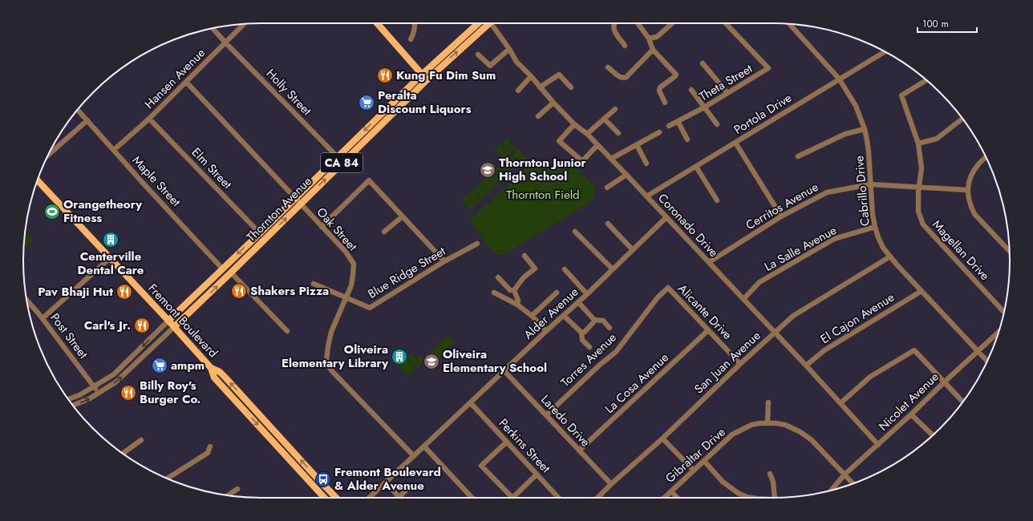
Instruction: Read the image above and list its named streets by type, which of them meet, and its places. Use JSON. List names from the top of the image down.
{
  "streets": {
    "main road": ["CA 84", "Thornton Avenue", "Fremont Boulevard"],
    "street": [
      "Hansen Avenue",
      "Theta Street",
      "Holly Street",
      "Portola Drive",
      "Elm Street",
      "Maple Street",
      "Cabrillo Drive",
      "Cerritos Avenue",
      "Coronado Drive",
      "Oak Street",
      "La Salle Avenue",
      "Magellan Drive",
      "Blue Ridge Street",
      "Alicante Drive",
      "Alder Avenue",
      "El Cajon Avenue",
      "Post Street",
      "Torres Avenue",
      "San Juan Avenue",
      "La Cosa Avenue",
      "Nicolet Avenue",
      "Laredo Drive",
      "Perkins Street",
      "Gibraltar Drive"
    ]
  },
  "crossings": [
    ["Hansen Avenue", "Holly Street"],
    ["Hansen Avenue", "Elm Street"],
    ["Hansen Avenue", "Maple Street"],
    ["Hansen Avenue", "Oak Street"],
    ["Holly Street", "Thornton Avenue"],
    ["Portola Drive", "Cabrillo Drive"],
    ["Portola Drive", "Coronado Drive"],
    ["Elm Street", "Thornton Avenue"],
    ["Maple Street", "Thornton Avenue"],
    ["Cabrillo Drive", "Cerritos Avenue"],
    ["Cabrillo Drive", "La Salle Avenue"],
    ["Cabrillo Drive", "El Cajon Avenue"],
    ["Cabrillo Drive", "San Juan Avenue"],
    ["Cabrillo Drive", "Nicolet Avenue"],
    ["Cerritos Avenue", "Coronado Drive"],
    ["Cerritos Avenue", "Magellan Drive"],
    ["Thornton Avenue", "Oak Street"],
    ["Thornton Avenue", "Fremont Boulevard"],
    ["Thornton Avenue", "Post Street"],
    ["Coronado Drive", "La Salle Avenue"],
    ["Coronado Drive", "Alder Avenue"],
    ["Coronado Drive", "El Cajon Avenue"],
    ["Coronado Drive", "San Juan Avenue"],
    ["Coronado Drive", "Nicolet Avenue"],
    ["Oak Street", "Blue Ridge Street"],
    ["Oak Street", "Alder Avenue"],
    ["Alicante Drive", "Torres Avenue"],
    ["Alicante Drive", "San Juan Avenue"],
    ["Alicante Drive", "La Cosa Avenue"],
    ["Alder Avenue", "Laredo Drive"],
    ["Alder Avenue", "Perkins Street"],
    ["Torres Avenue", "Laredo Drive"],
    ["San Juan Avenue", "Laredo Drive"],
    ["La Cosa Avenue", "Laredo Drive"],
    ["Nicolet Avenue", "Gibraltar Drive"]
  ],
  "parks": ["Thornton Field"],
  "places": {
    "restaurant": [
      "Kung Fu Dim Sum",
      "Shakers Pizza",
      "Pav Bhaji Hut",
      "Carl's Jr.",
      "Billy Roy's Burger Co."
    ],
    "supermarket": ["Peralta Discount Liquors", "ampm"],
    "school or university": ["Thornton Junior High School", "Oliveira Elementary School"],
    "sports": ["Orangetheory Fitness"],
    "building": ["Centerville Dental Care", "Oliveira Elementary Library"],
    "bus stop": ["Fremont Boulevard & Alder Avenue"]
  },
  "scale_bar": "100 m"
}
